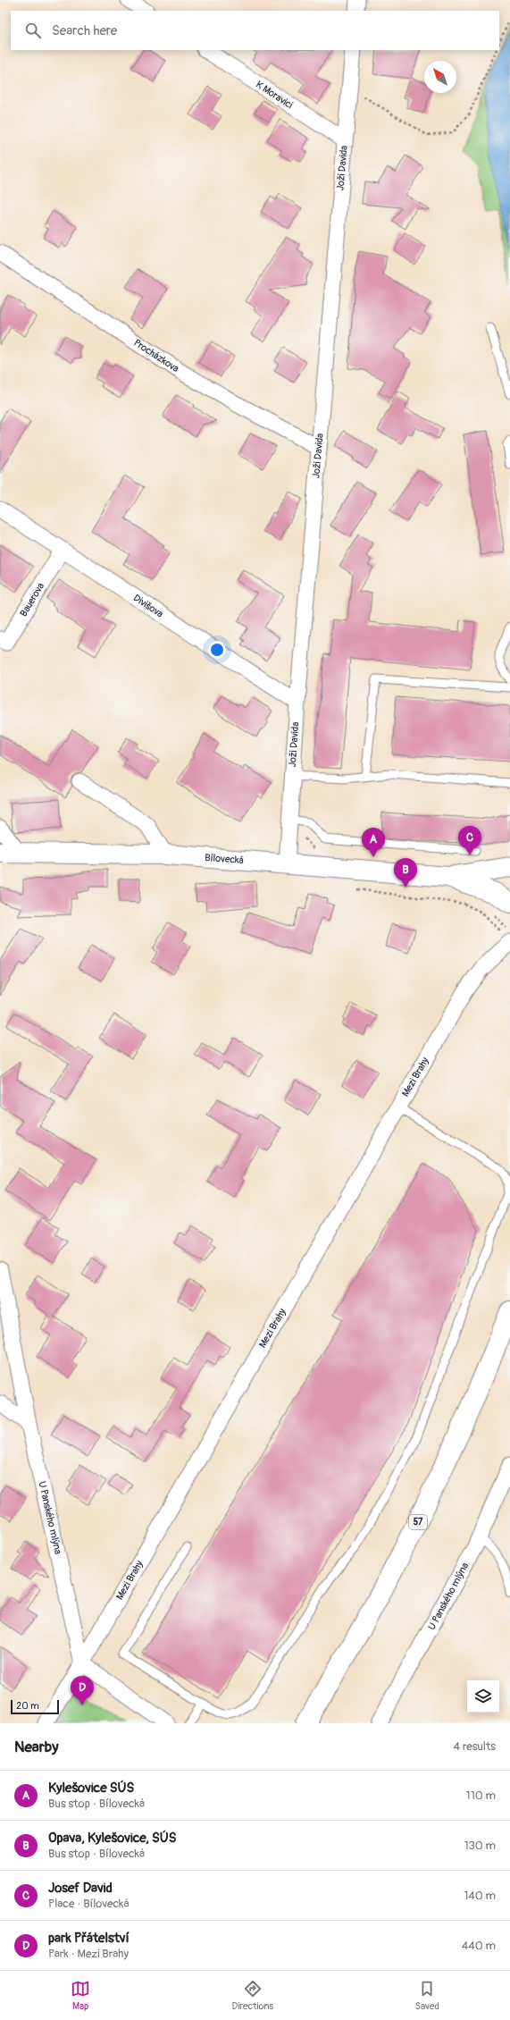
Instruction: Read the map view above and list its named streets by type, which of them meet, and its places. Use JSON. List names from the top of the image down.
{
  "streets": {
    "main road": ["Bílovecká", "57"],
    "street": [
      "K Moravici",
      "Joži Davida",
      "Procházkova",
      "Bauerova",
      "Divišova",
      "Mezi Brahy",
      "U Panského mlýna"
    ]
  },
  "crossings": [
    ["K Moravici", "Joži Davida"],
    ["Joži Davida", "Procházkova"],
    ["Joži Davida", "Divišova"],
    ["Joži Davida", "Bílovecká"],
    ["Bauerova", "Divišova"],
    ["Mezi Brahy", "U Panského mlýna"]
  ],
  "scale_bar": "20 m",
  "north": "top left",
  "page": {
    "search": "Search here",
    "pins": [
      "C",
      "A",
      "B",
      "D"
    ],
    "scale": "20 m",
    "heading": ["Nearby", "4 results"],
    "list": [
      {
        "mark": "A",
        "name": "Kylešovice SÚS",
        "note": "Bus stop · Bílovecká",
        "value": "110 m"
      },
      {
        "mark": "B",
        "name": "Opava, Kylešovice, SÚS",
        "note": "Bus stop · Bílovecká",
        "value": "130 m"
      },
      {
        "mark": "C",
        "name": "Josef David",
        "note": "Place · Bílovecká",
        "value": "140 m"
      },
      {
        "mark": "D",
        "name": "park Přátelství",
        "note": "Park · Mezi Brahy",
        "value": "440 m"
      }
    ],
    "nav": ["Map", "Directions", "Saved"]
  }
}
